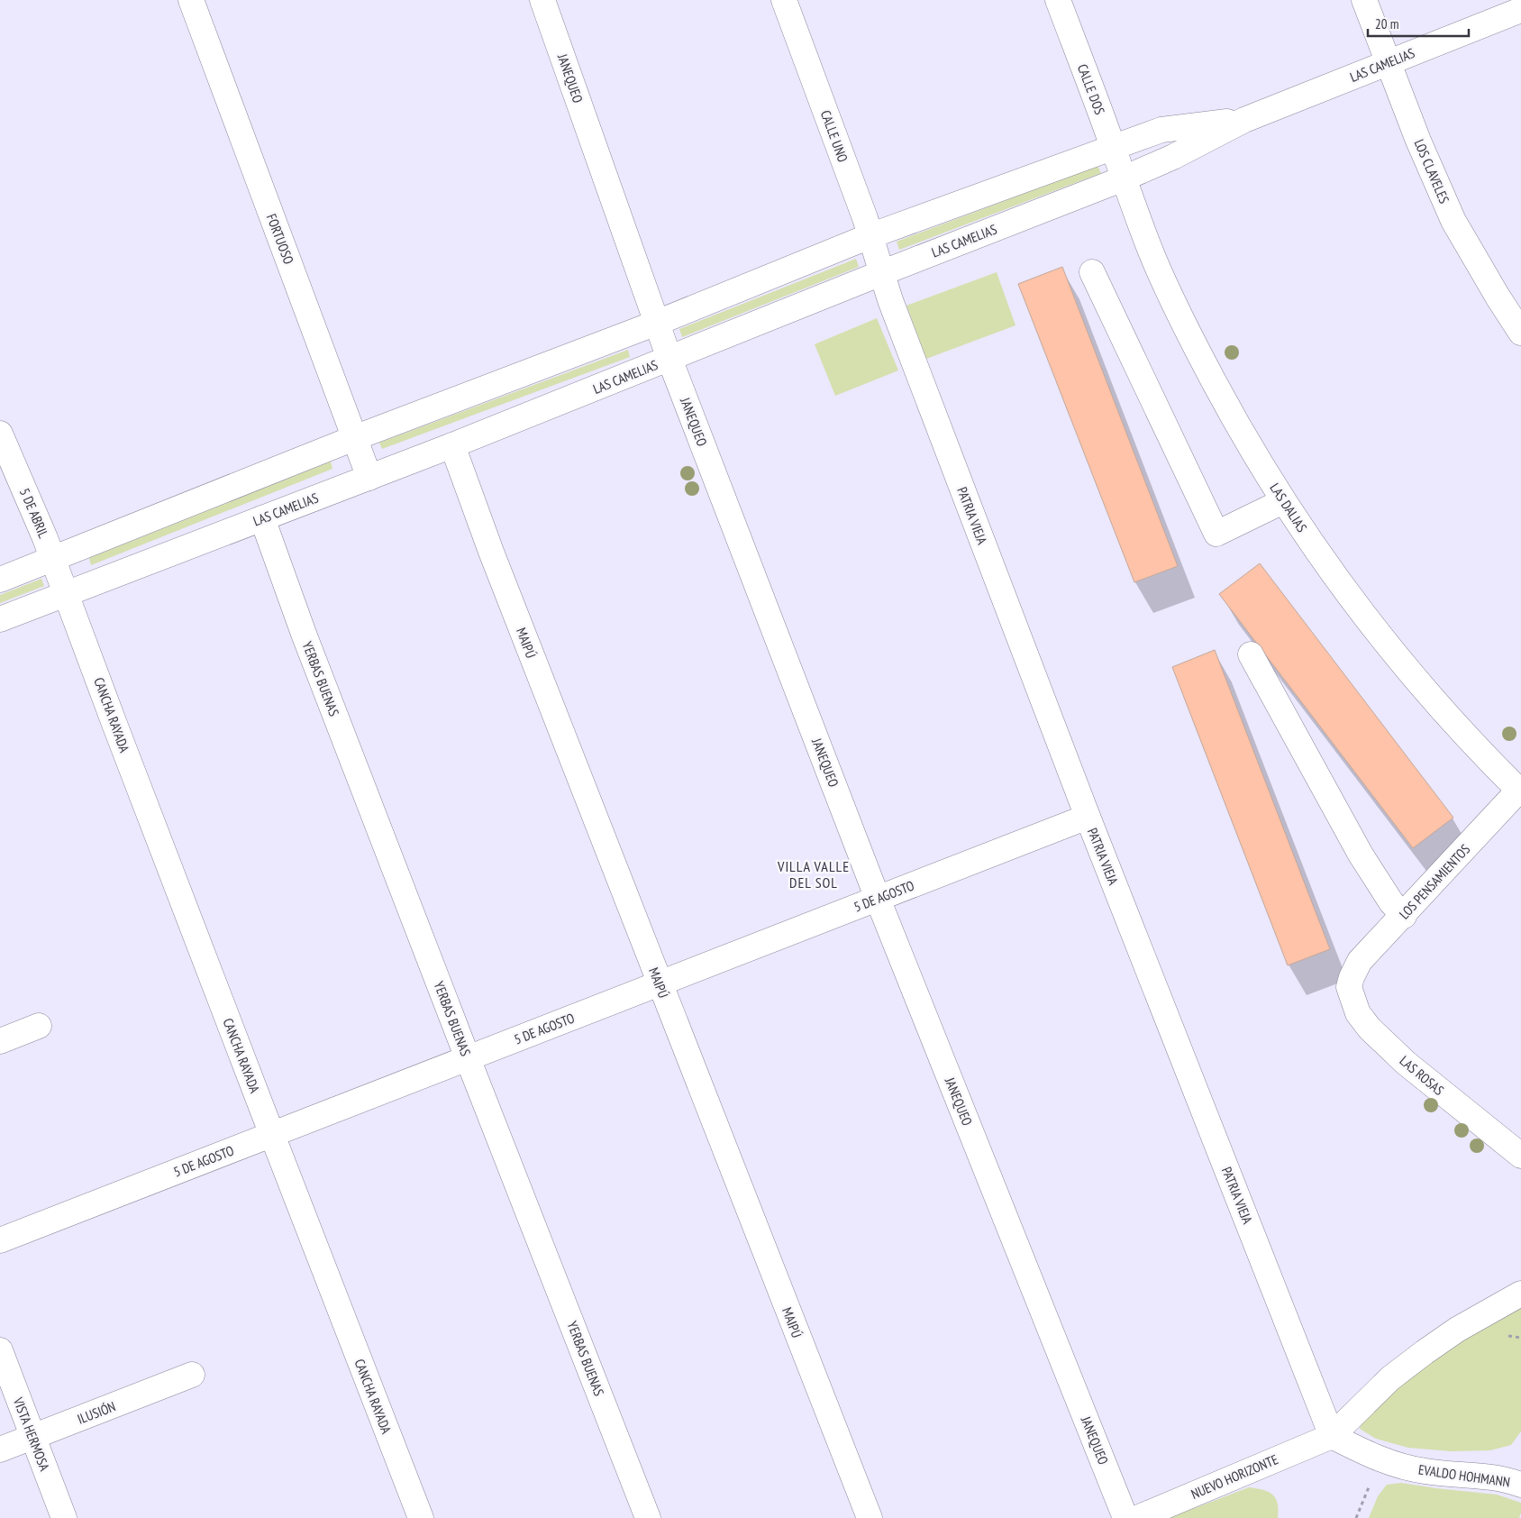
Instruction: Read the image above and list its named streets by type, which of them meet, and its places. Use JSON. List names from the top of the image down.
{
  "streets": {
    "street": [
      "LAS CAMELIAS",
      "JANEQUEO",
      "CALLE DOS",
      "CALLE UNO",
      "LOS CLAVELES",
      "FORTUOSO",
      "LAS DALIAS",
      "5 DE ABRIL",
      "PATRIA VIEJA",
      "MAIPÚ",
      "YERBAS BUENAS",
      "CANCHA RAYADA",
      "LOS PENSAMIENTOS",
      "5 DE AGOSTO",
      "LAS ROSAS",
      "ILUSIÓN",
      "VISTA HERMOSA",
      "EVALDO HOHMANN",
      "NUEVO HORIZONTE"
    ]
  },
  "crossings": [
    ["LAS CAMELIAS", "JANEQUEO"],
    ["LAS CAMELIAS", "CALLE DOS"],
    ["LAS CAMELIAS", "CALLE UNO"],
    ["LAS CAMELIAS", "LOS CLAVELES"],
    ["LAS CAMELIAS", "FORTUOSO"],
    ["LAS CAMELIAS", "LAS DALIAS"],
    ["LAS CAMELIAS", "5 DE ABRIL"],
    ["LAS CAMELIAS", "PATRIA VIEJA"],
    ["LAS CAMELIAS", "MAIPÚ"],
    ["LAS CAMELIAS", "YERBAS BUENAS"],
    ["LAS CAMELIAS", "CANCHA RAYADA"],
    ["JANEQUEO", "5 DE AGOSTO"],
    ["CALLE DOS", "LAS DALIAS"],
    ["CALLE UNO", "PATRIA VIEJA"],
    ["LAS DALIAS", "LOS PENSAMIENTOS"],
    ["5 DE ABRIL", "CANCHA RAYADA"],
    ["PATRIA VIEJA", "5 DE AGOSTO"],
    ["PATRIA VIEJA", "EVALDO HOHMANN"],
    ["PATRIA VIEJA", "NUEVO HORIZONTE"],
    ["MAIPÚ", "5 DE AGOSTO"],
    ["YERBAS BUENAS", "5 DE AGOSTO"],
    ["CANCHA RAYADA", "5 DE AGOSTO"],
    ["LOS PENSAMIENTOS", "LAS ROSAS"],
    ["ILUSIÓN", "VISTA HERMOSA"],
    ["EVALDO HOHMANN", "NUEVO HORIZONTE"]
  ],
  "districts": ["VILLA VALLE DEL SOL"],
  "scale_bar": "20 m"
}
